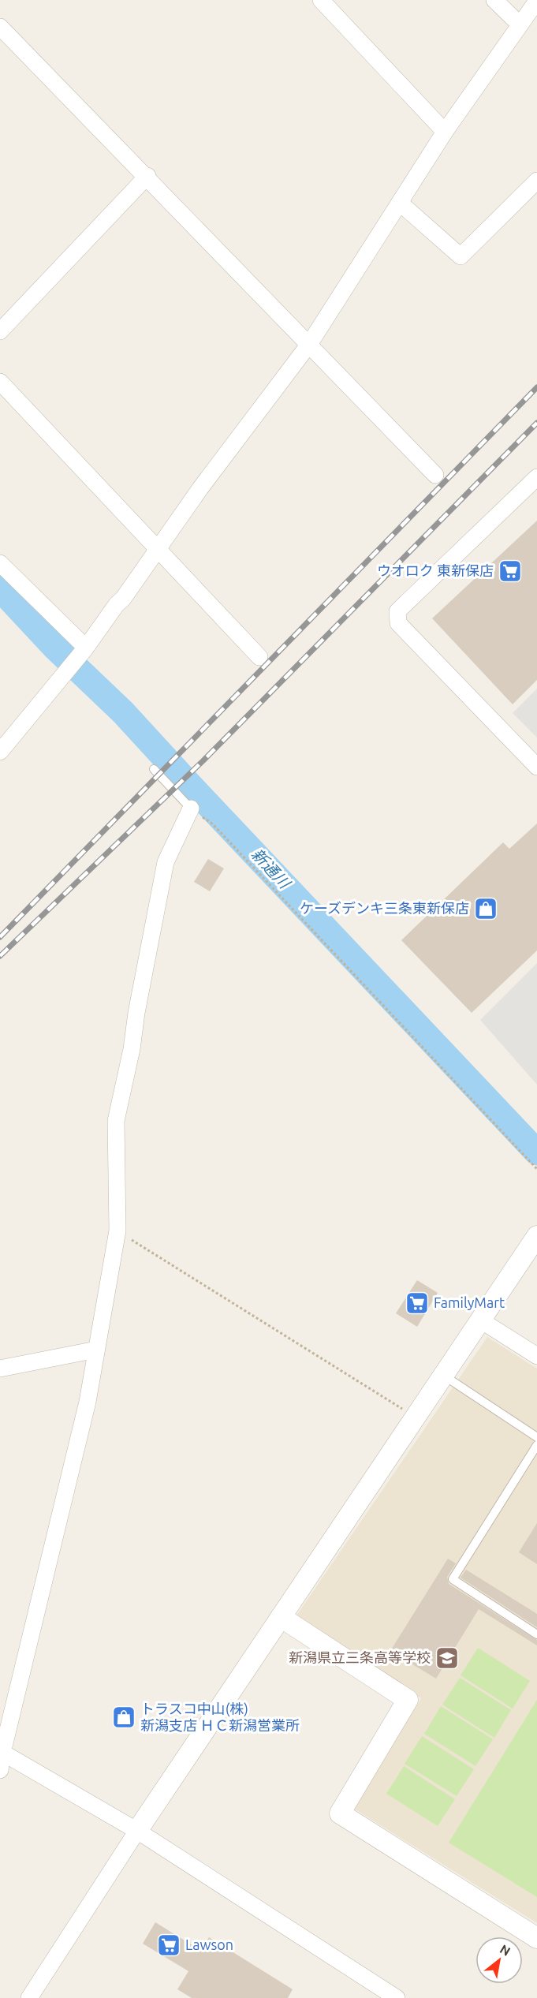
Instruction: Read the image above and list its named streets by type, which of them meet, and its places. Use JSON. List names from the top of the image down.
{
  "water": ["新通川"],
  "places": {
    "supermarket": ["ウオロク 東新保店", "FamilyMart", "Lawson"],
    "shop": ["ケーズデンキ三条東新保店", "トラスコ中山(株) 新潟支店 ＨＣ新潟営業所"],
    "school or university": ["新潟県立三条高等学校"]
  },
  "north": "top right"
}
